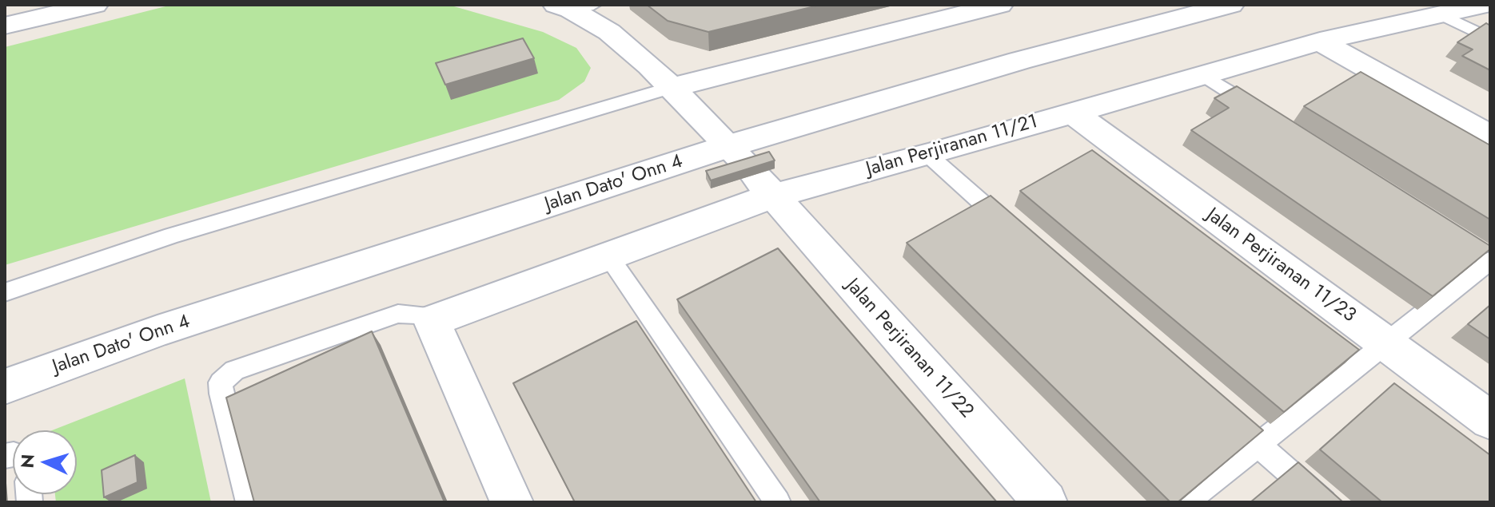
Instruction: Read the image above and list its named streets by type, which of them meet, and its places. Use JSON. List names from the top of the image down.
{
  "streets": {
    "street": [
      "Jalan Perjiranan 11/21",
      "Jalan Dato' Onn 4",
      "Jalan Perjiranan 11/23",
      "Jalan Perjiranan 11/22"
    ]
  },
  "crossings": [
    ["Jalan Perjiranan 11/21", "Jalan Dato' Onn 4"],
    ["Jalan Perjiranan 11/21", "Jalan Perjiranan 11/23"],
    ["Jalan Perjiranan 11/21", "Jalan Perjiranan 11/22"],
    ["Jalan Dato' Onn 4", "Jalan Perjiranan 11/22"]
  ],
  "north": "left"
}
